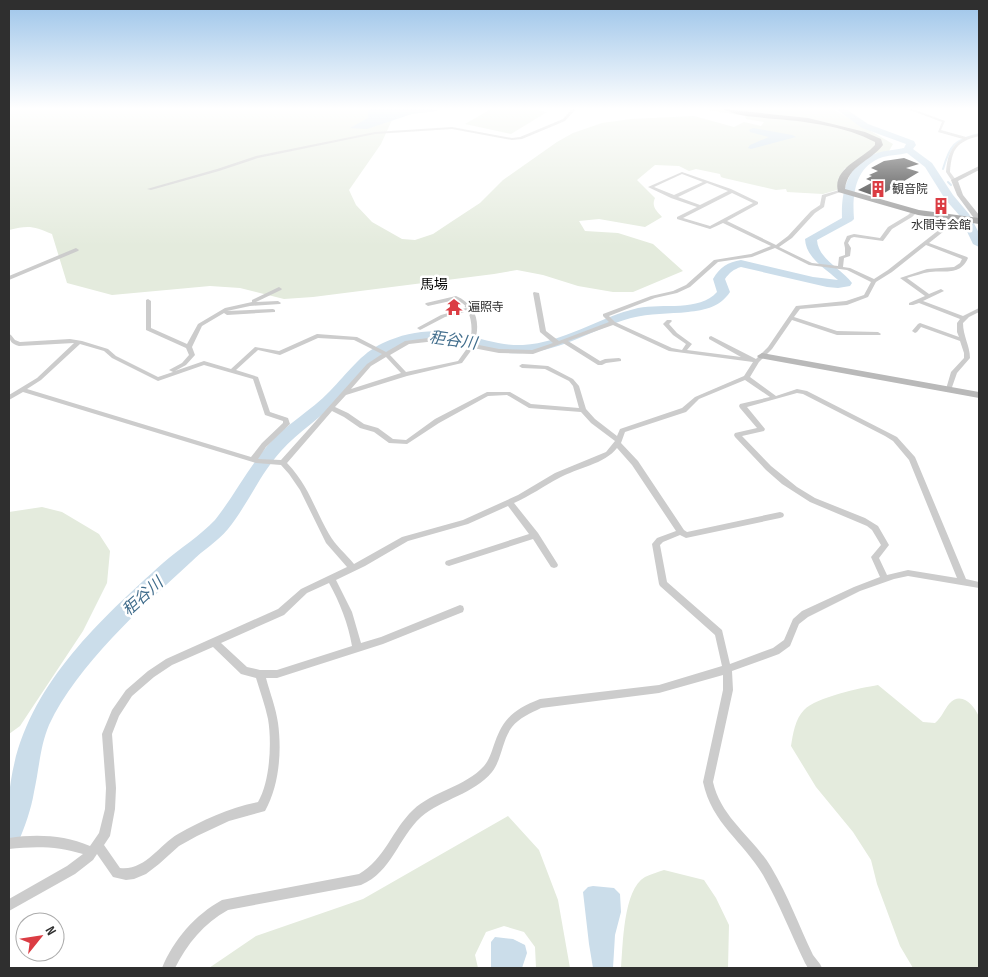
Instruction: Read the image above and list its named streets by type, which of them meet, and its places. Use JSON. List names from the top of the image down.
{
  "districts": ["馬場"],
  "water": ["秬谷川"],
  "places": {
    "building": ["観音院", "水間寺会館"],
    "temple": ["遍照寺"]
  },
  "north": "top right"
}
